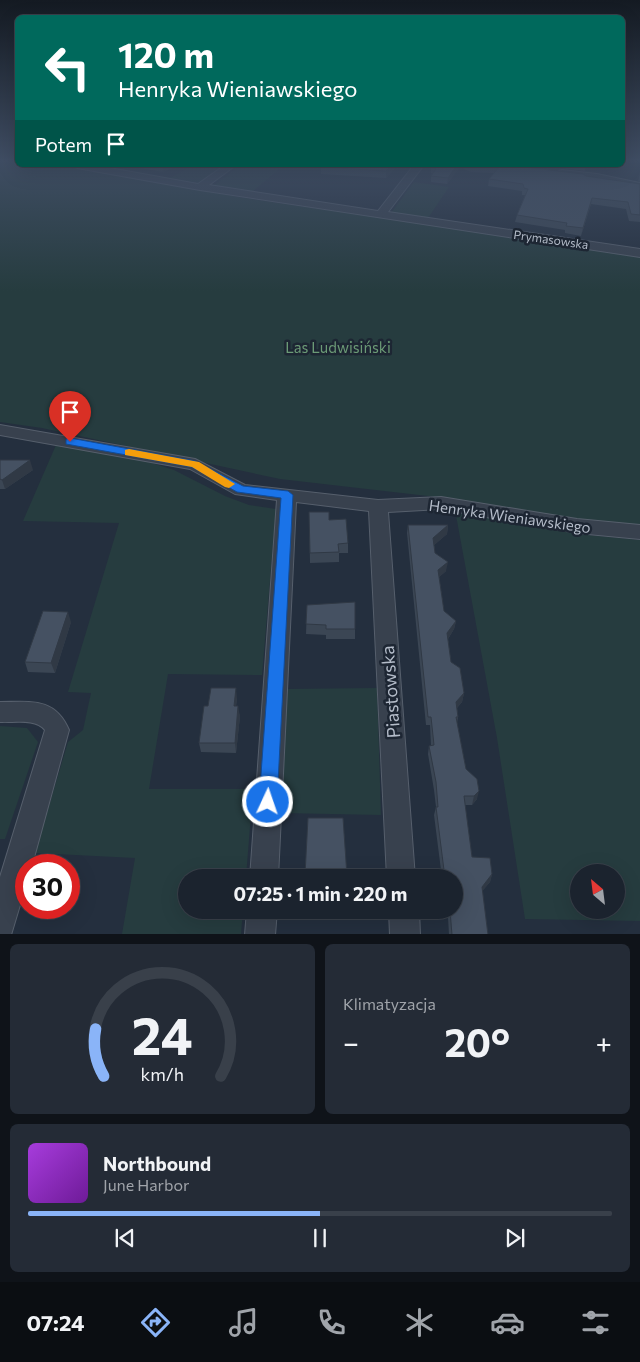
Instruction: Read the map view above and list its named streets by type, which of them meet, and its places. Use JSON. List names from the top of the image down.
{
  "streets": {
    "street": ["Prymasowska", "Henryka Wieniawskiego", "Piastowska"]
  },
  "crossings": [
    ["Henryka Wieniawskiego", "Piastowska"]
  ],
  "parks": ["Las Ludwisiński"],
  "north": "top left",
  "page": {
    "turn": ["120 m", "Henryka Wieniawskiego"],
    "then": "Potem",
    "limit": "30",
    "trip": "07:25 · 1 min · 220 m",
    "tile": "Klimatyzacja",
    "heat": ["−", "20°", "+"],
    "song": ["Northbound", "June Harbor"],
    "tabs": "07:24",
    "gauge": ["24", "km/h"]
  }
}
